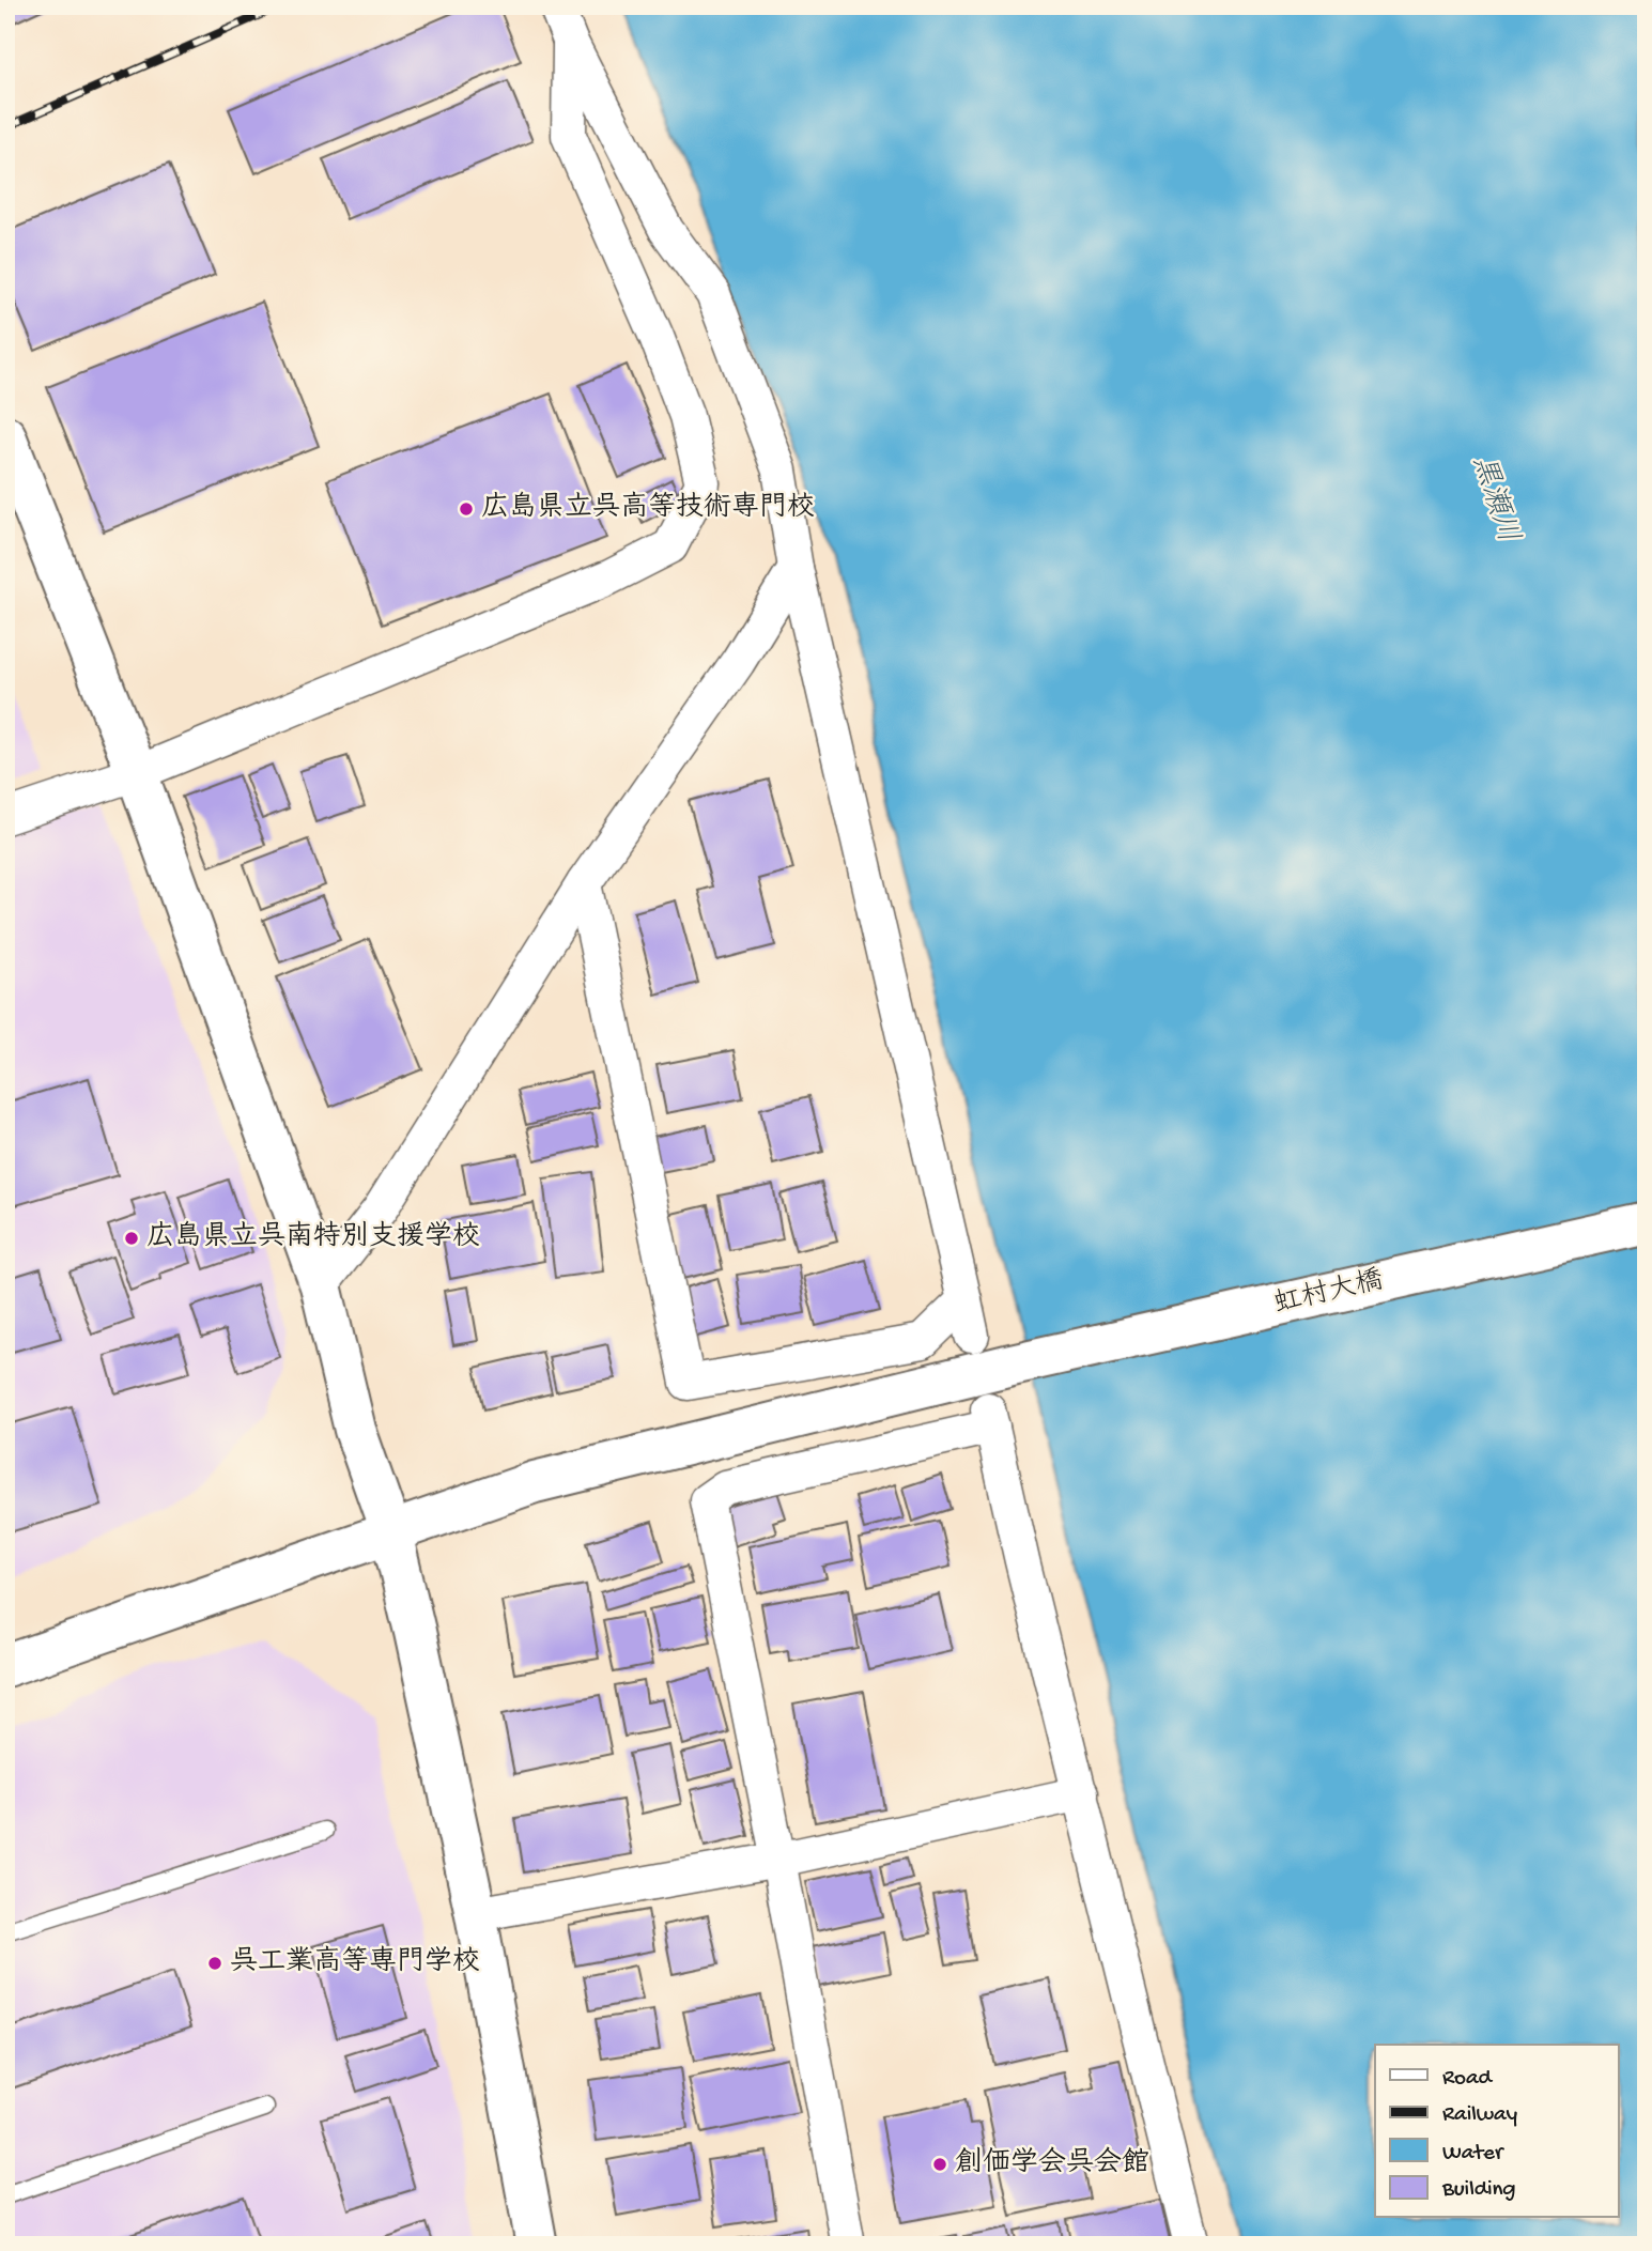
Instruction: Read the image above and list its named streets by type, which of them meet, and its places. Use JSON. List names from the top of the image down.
{
  "streets": {
    "street": ["虹村大橋"]
  },
  "water": ["黒瀬川"],
  "places": [
    "広島県立呉高等技術専門校",
    "広島県立呉南特別支援学校",
    "呉工業高等専門学校",
    "創価学会呉会館"
  ],
  "legend": [
    "Road",
    "Railway",
    "Water",
    "Building"
  ]
}
